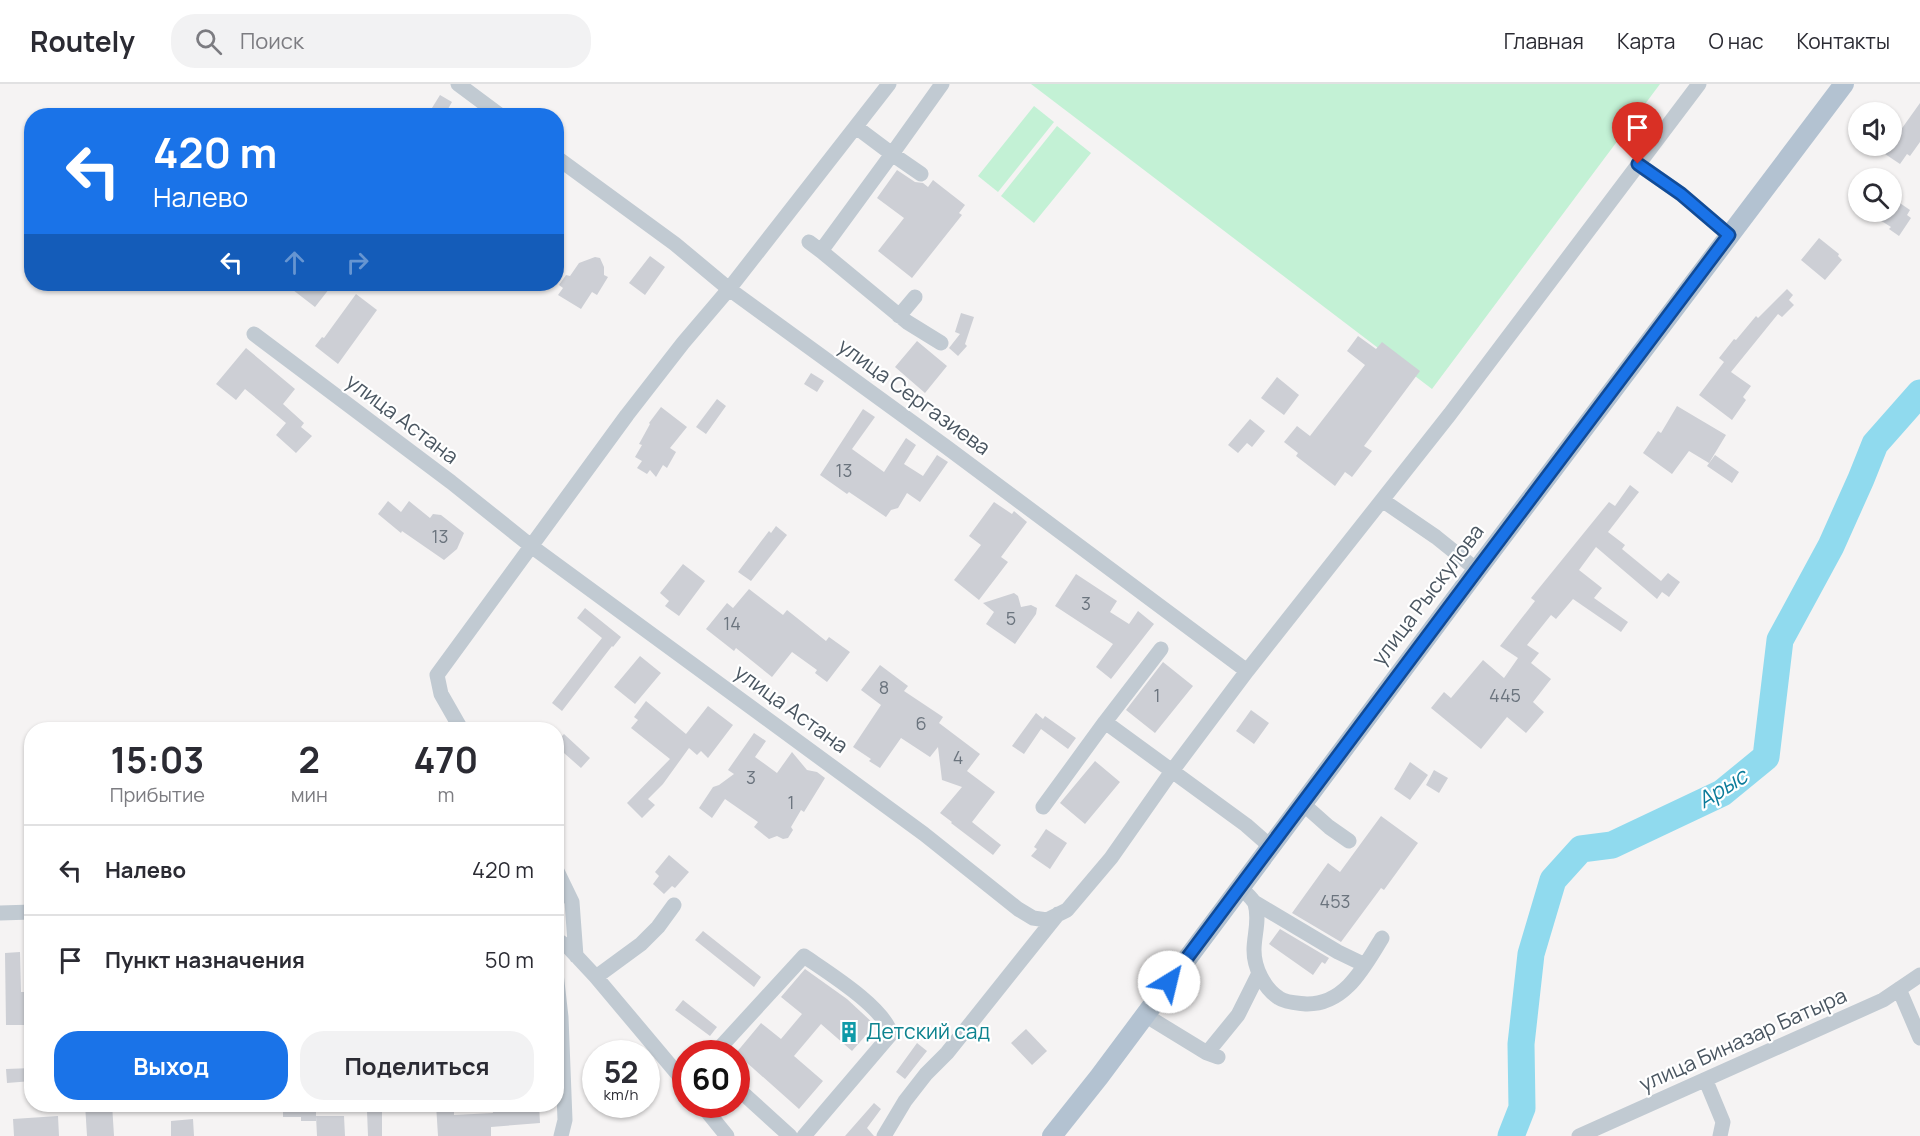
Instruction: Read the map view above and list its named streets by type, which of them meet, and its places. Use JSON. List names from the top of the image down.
{
  "streets": {
    "main road": ["улица Рыскулова"],
    "street": ["улица Сергазиева", "улица Астана", "улица Биназар Батыра"]
  },
  "water": ["Арыс"],
  "places": {
    "building": ["Детский сад"]
  },
  "house_numbers": [
    "13",
    "13",
    "3",
    "5",
    "14",
    "8",
    "1",
    "445",
    "6",
    "4",
    "3",
    "1",
    "453"
  ],
  "page": {
    "header": "Routely",
    "search": "Поиск",
    "nav": [
      "Главная",
      "Карта",
      "О нас",
      "Контакты"
    ],
    "turn": ["420 m", "Налево"],
    "eta": [
      "15:03",
      "Прибытие",
      "2",
      "мин",
      "470",
      "m"
    ],
    "list": [
      {
        "name": "Налево",
        "value": "420 m"
      },
      {
        "name": "Пункт назначения",
        "value": "50 m"
      }
    ],
    "buttons": ["Выход", "Поделиться"],
    "speed": "52 km/h",
    "limit": "60"
  }
}
